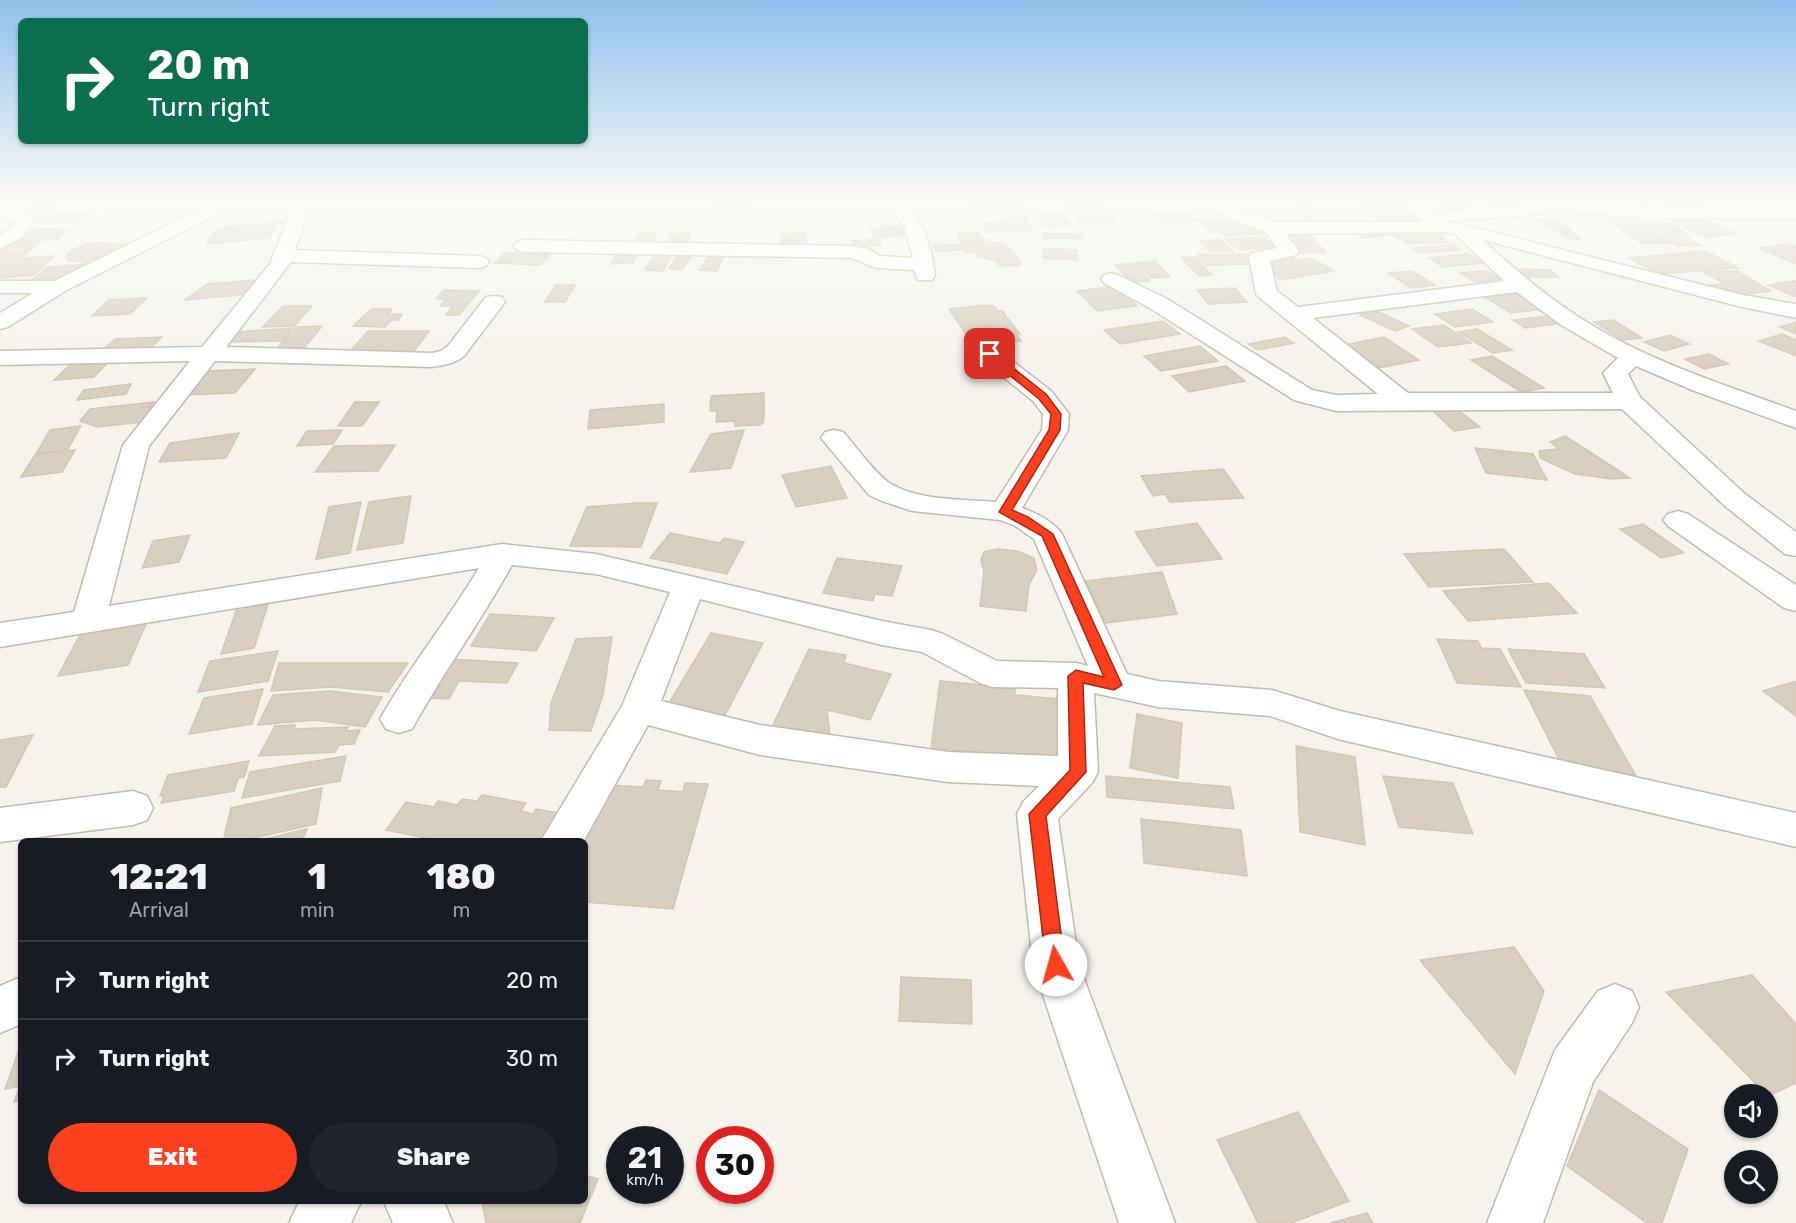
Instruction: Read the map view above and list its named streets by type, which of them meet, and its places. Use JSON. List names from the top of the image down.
{
  "page": {
    "turn": ["20 m", "Turn right"],
    "eta": [
      "12:21",
      "Arrival",
      "1",
      "min",
      "180",
      "m"
    ],
    "list": [
      {
        "name": "Turn right",
        "value": "20 m"
      },
      {
        "name": "Turn right",
        "value": "30 m"
      }
    ],
    "buttons": ["Exit", "Share"],
    "speed": "21 km/h",
    "limit": "30"
  }
}
